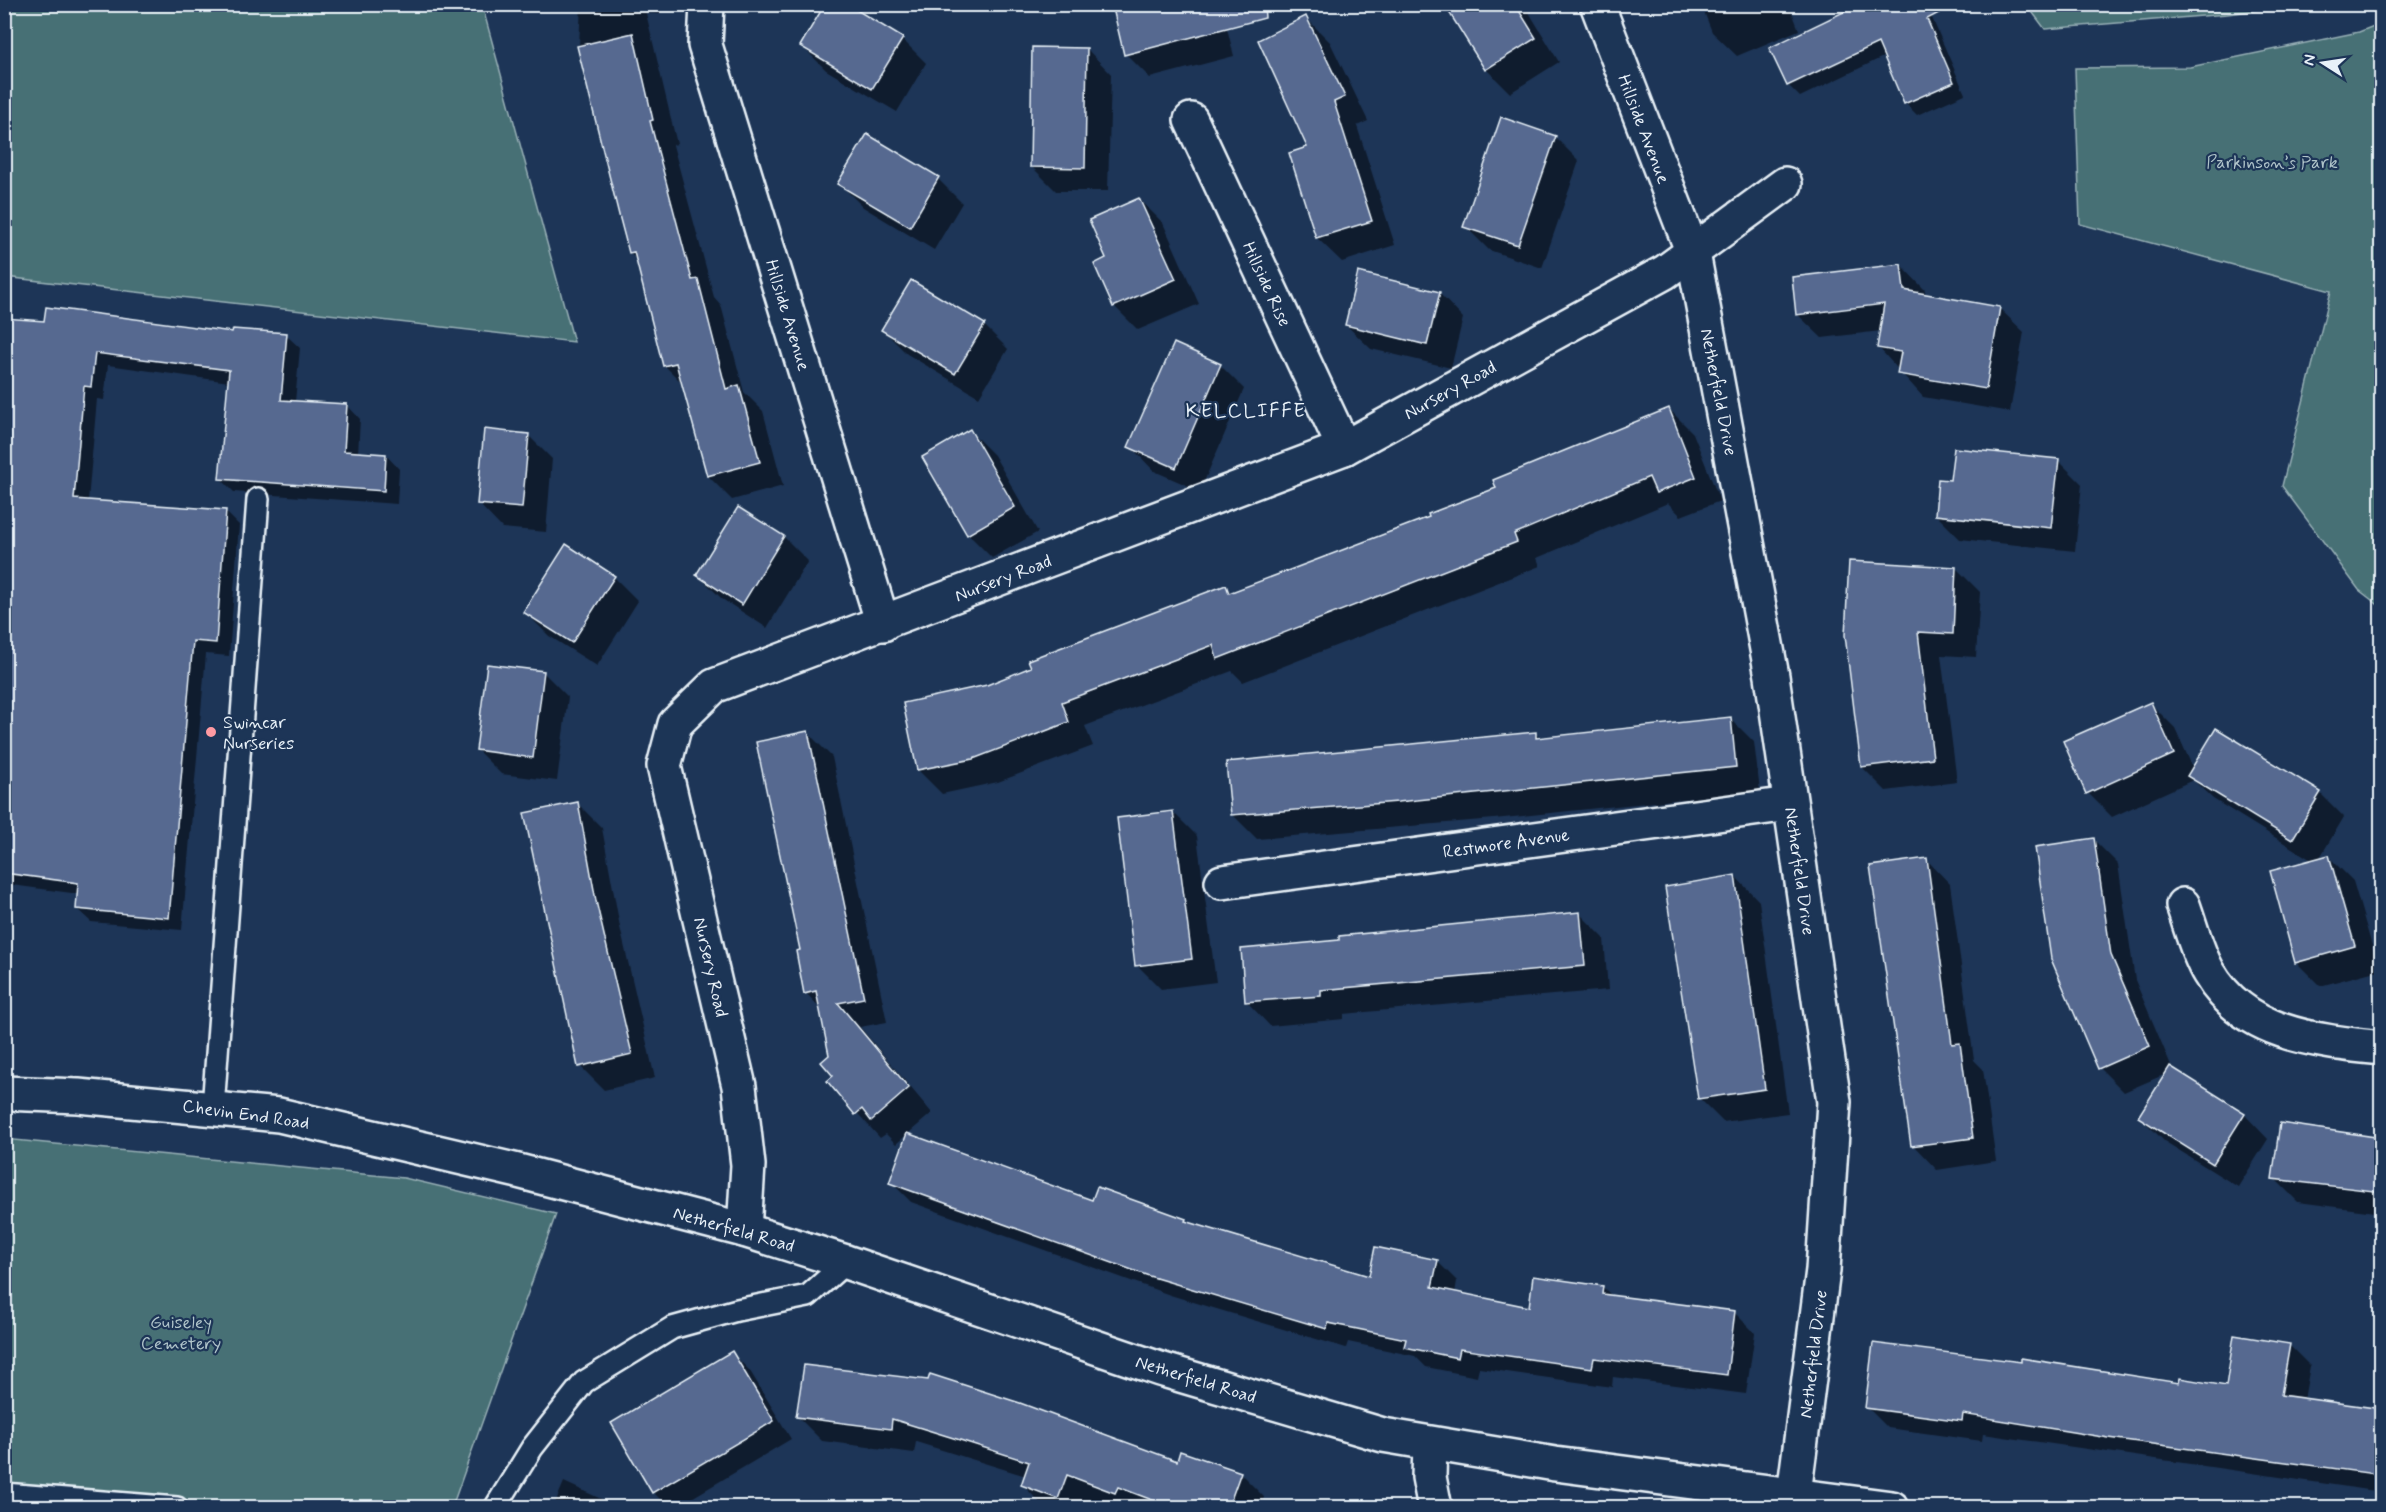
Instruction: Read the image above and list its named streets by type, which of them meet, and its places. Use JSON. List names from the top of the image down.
{
  "streets": {
    "street": [
      "Hillside Avenue",
      "Hillside Rise",
      "Nursery Road",
      "Netherfield Drive",
      "Restmore Avenue",
      "Chevin End Road",
      "Netherfield Road"
    ]
  },
  "crossings": [
    ["Hillside Avenue", "Nursery Road"],
    ["Hillside Avenue", "Netherfield Drive"],
    ["Hillside Rise", "Nursery Road"],
    ["Nursery Road", "Netherfield Drive"],
    ["Nursery Road", "Netherfield Road"],
    ["Netherfield Drive", "Restmore Avenue"],
    ["Netherfield Drive", "Netherfield Road"],
    ["Chevin End Road", "Netherfield Road"]
  ],
  "districts": ["KELCLIFFE"],
  "parks": ["Parkinson’s Park", "Guiseley Cemetery"],
  "places": ["Swincar Nurseries"],
  "north": "left"
}
